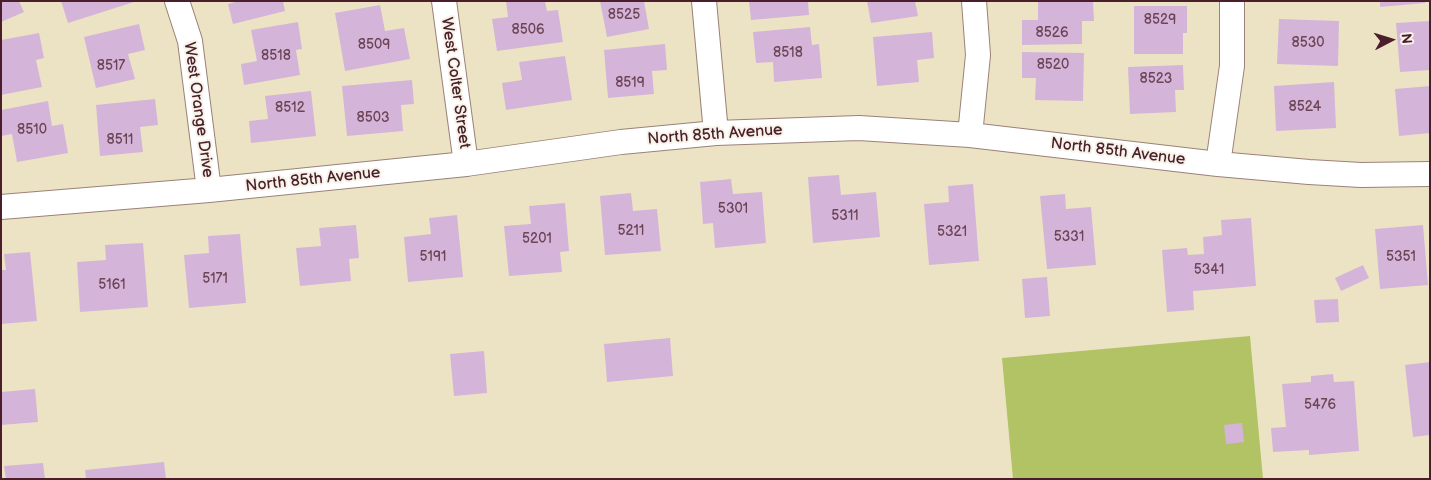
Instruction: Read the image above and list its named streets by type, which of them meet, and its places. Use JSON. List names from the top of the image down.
{
  "streets": {
    "street": ["West Colter Street", "West Orange Drive", "North 85th Avenue"]
  },
  "crossings": [
    ["West Colter Street", "North 85th Avenue"],
    ["West Orange Drive", "North 85th Avenue"]
  ],
  "house_numbers": [
    "8525",
    "8529",
    "8506",
    "8526",
    "8530",
    "8509",
    "8518",
    "8518",
    "8520",
    "8517",
    "8523",
    "8519",
    "8524",
    "8512",
    "8503",
    "8510",
    "8511",
    "5301",
    "5311",
    "5211",
    "5321",
    "5331",
    "5201",
    "5191",
    "5351",
    "5341",
    "5171",
    "5161",
    "5476"
  ],
  "north": "right"
}
